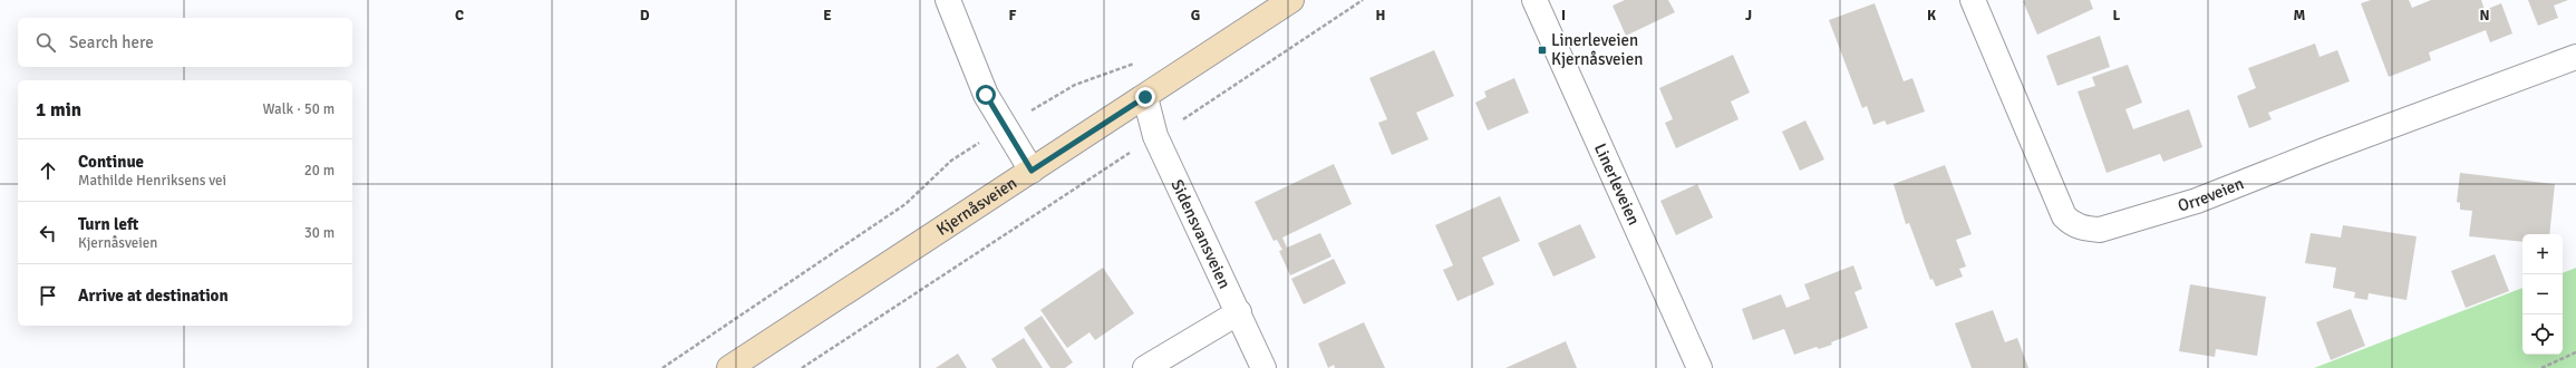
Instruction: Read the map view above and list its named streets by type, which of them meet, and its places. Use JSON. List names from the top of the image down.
{
  "streets": {
    "main road": ["Kjernåsveien"],
    "street": ["Linerleveien", "Orreveien", "Sidensvansveien"]
  },
  "crossings": [
    ["Kjernåsveien", "Sidensvansveien"]
  ],
  "places": {
    "transit": ["Linerleveien Kjernåsveien"]
  },
  "page": {
    "search": "Search here",
    "heading": ["1 min", "Walk · 50 m"],
    "list": [
      ["Continue", "Mathilde Henriksens vei", "20 m"],
      ["Turn left", "Kjernåsveien", "30 m"],
      "Arrive at destination"
    ],
    "map_buttons": ["+", "−"]
  },
  "grid": {
    "columns": [
      "C",
      "D",
      "E",
      "F",
      "G",
      "H",
      "I",
      "J",
      "K",
      "L",
      "M",
      "N"
    ]
  }
}
